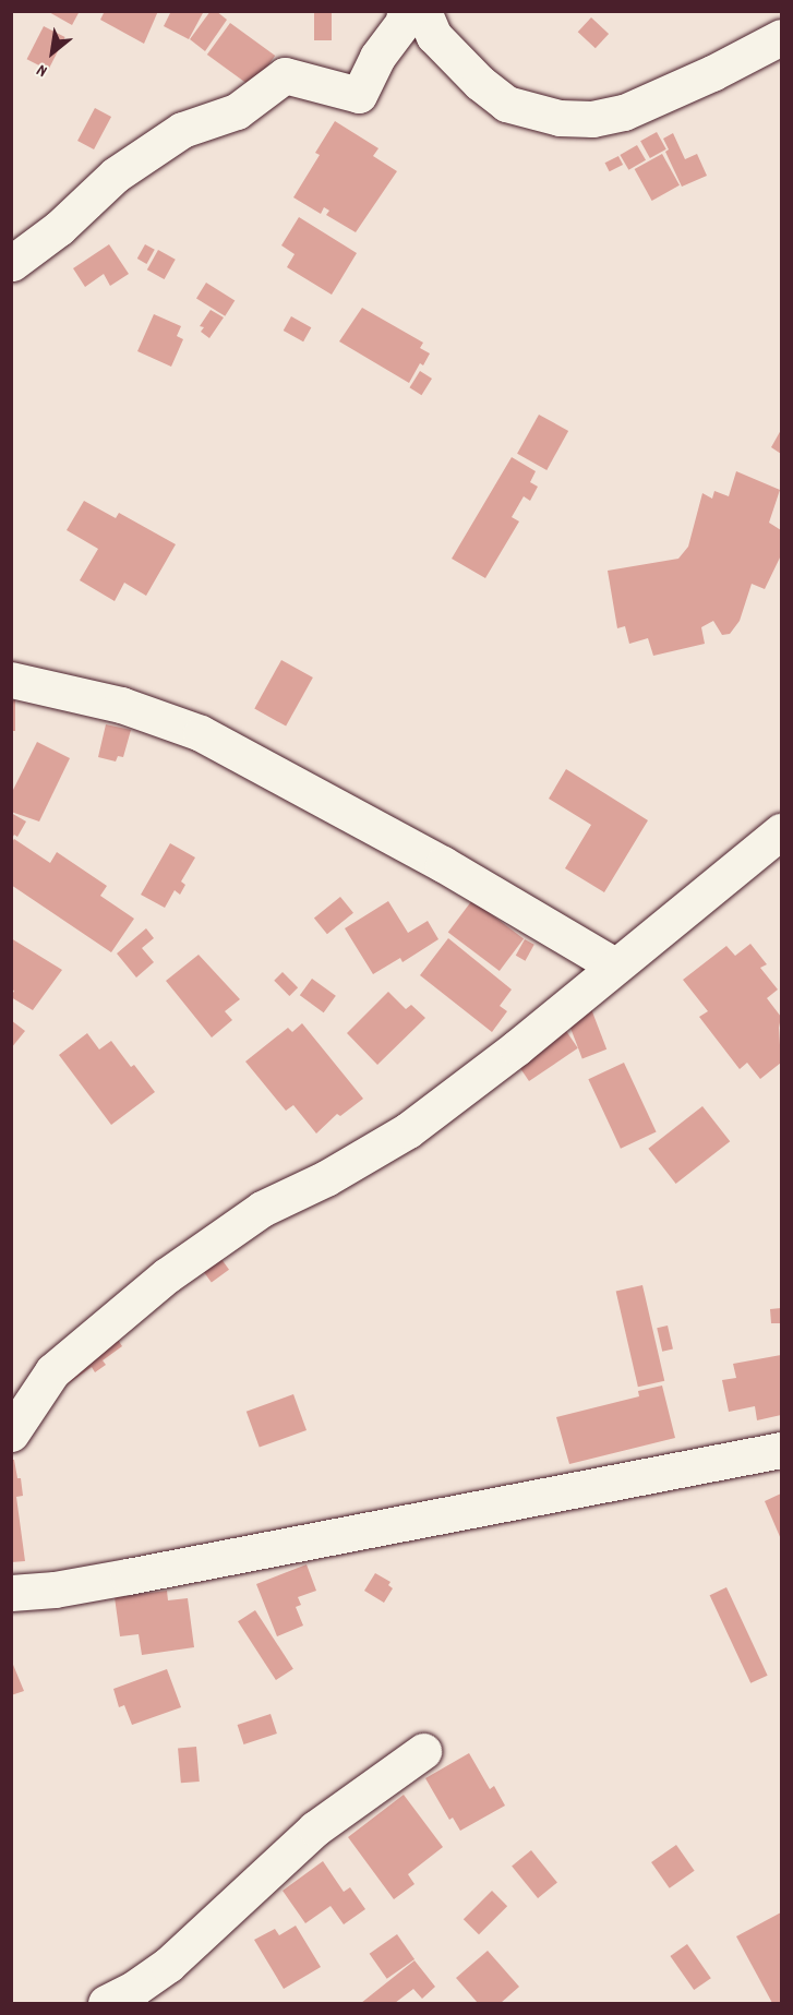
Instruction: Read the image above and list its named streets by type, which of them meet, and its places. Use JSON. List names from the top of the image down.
{
  "north": "bottom left"
}
